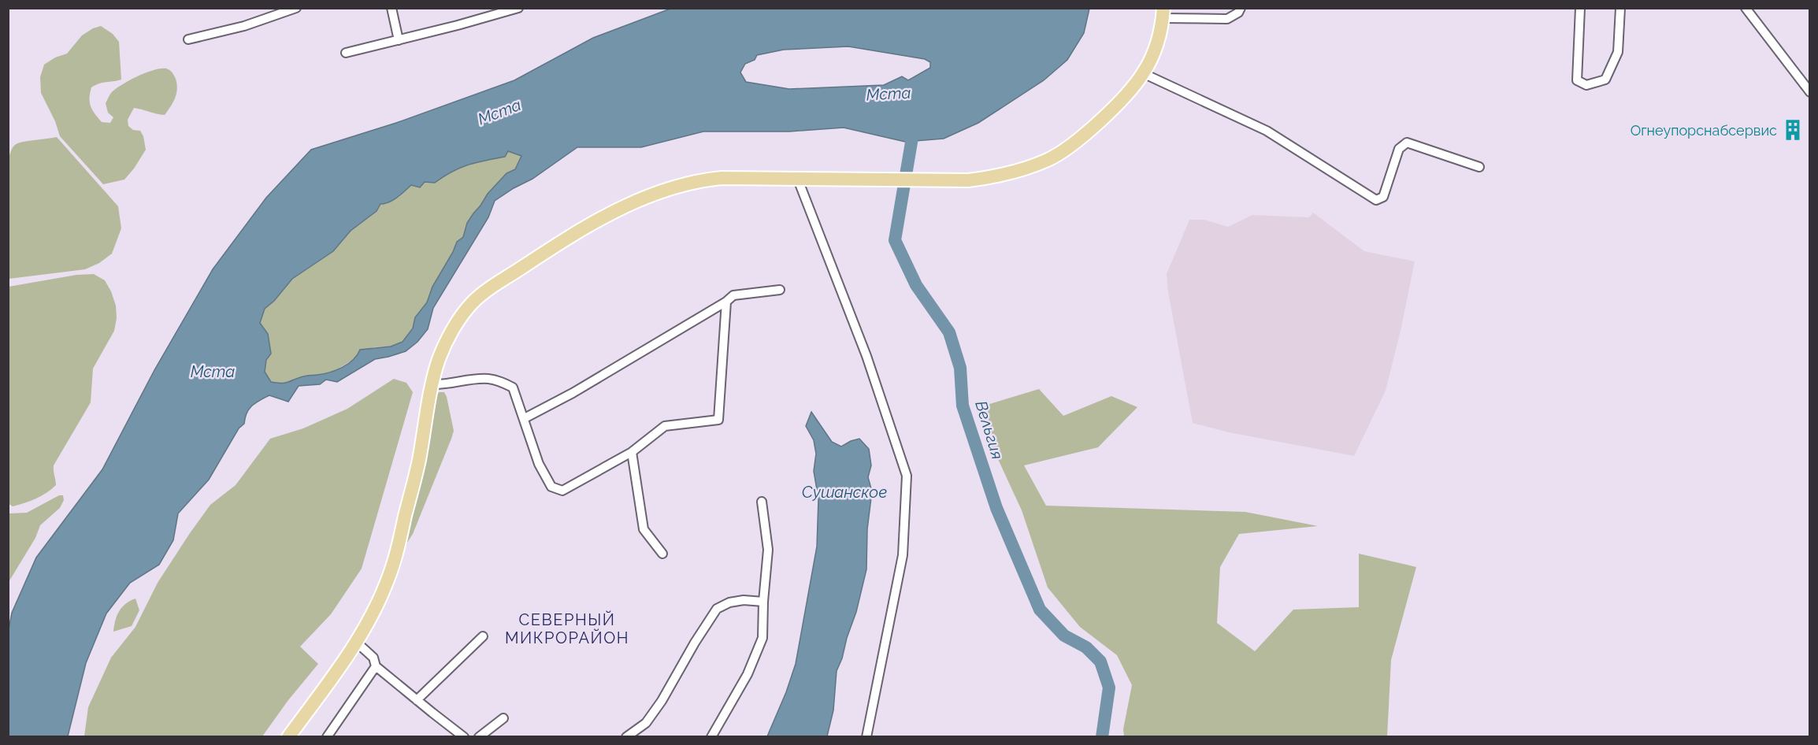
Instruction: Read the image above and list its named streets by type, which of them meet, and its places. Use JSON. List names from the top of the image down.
{
  "districts": ["СЕВЕРНЫЙ МИКРОРАЙОН"],
  "water": ["Мста", "Вельгия", "Сушанское"],
  "places": {
    "building": ["Огнеупорснабсервис"]
  }
}
